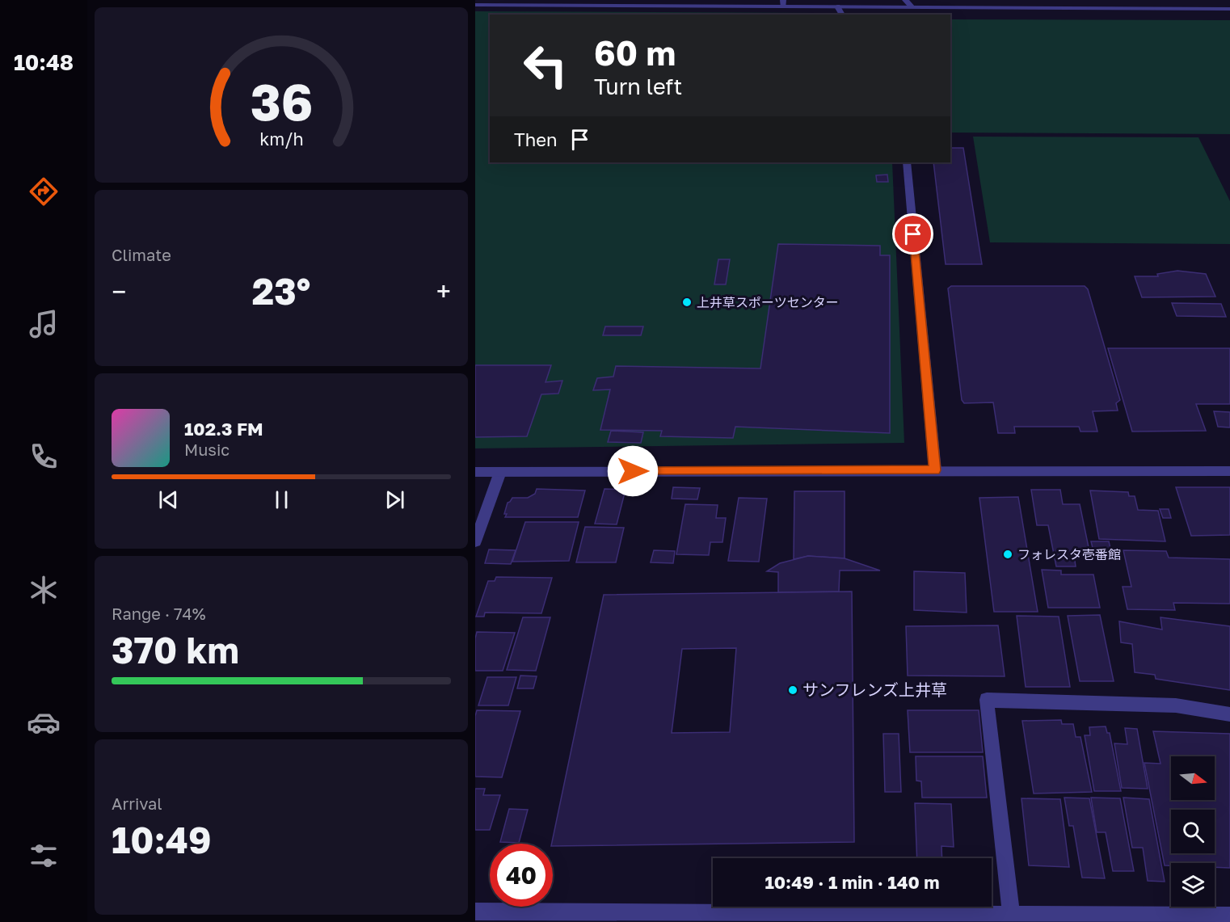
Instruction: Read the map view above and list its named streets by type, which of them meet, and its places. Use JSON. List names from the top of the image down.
{
  "places": ["上井草スポーツセンター", "フォレスタ壱番館", "サンフレンズ上井草"],
  "north": "right",
  "page": {
    "tabs": "10:48",
    "turn": ["60 m", "Turn left"],
    "then": "Then",
    "tile": [
      "Climate",
      ["Range · 74%", "370 km"],
      ["Arrival", "10:49"]
    ],
    "heat": ["−", "23°", "+"],
    "song": ["102.3 FM", "Music"],
    "limit": "40",
    "trip": "10:49 · 1 min · 140 m",
    "gauge": ["36", "km/h"]
  }
}
